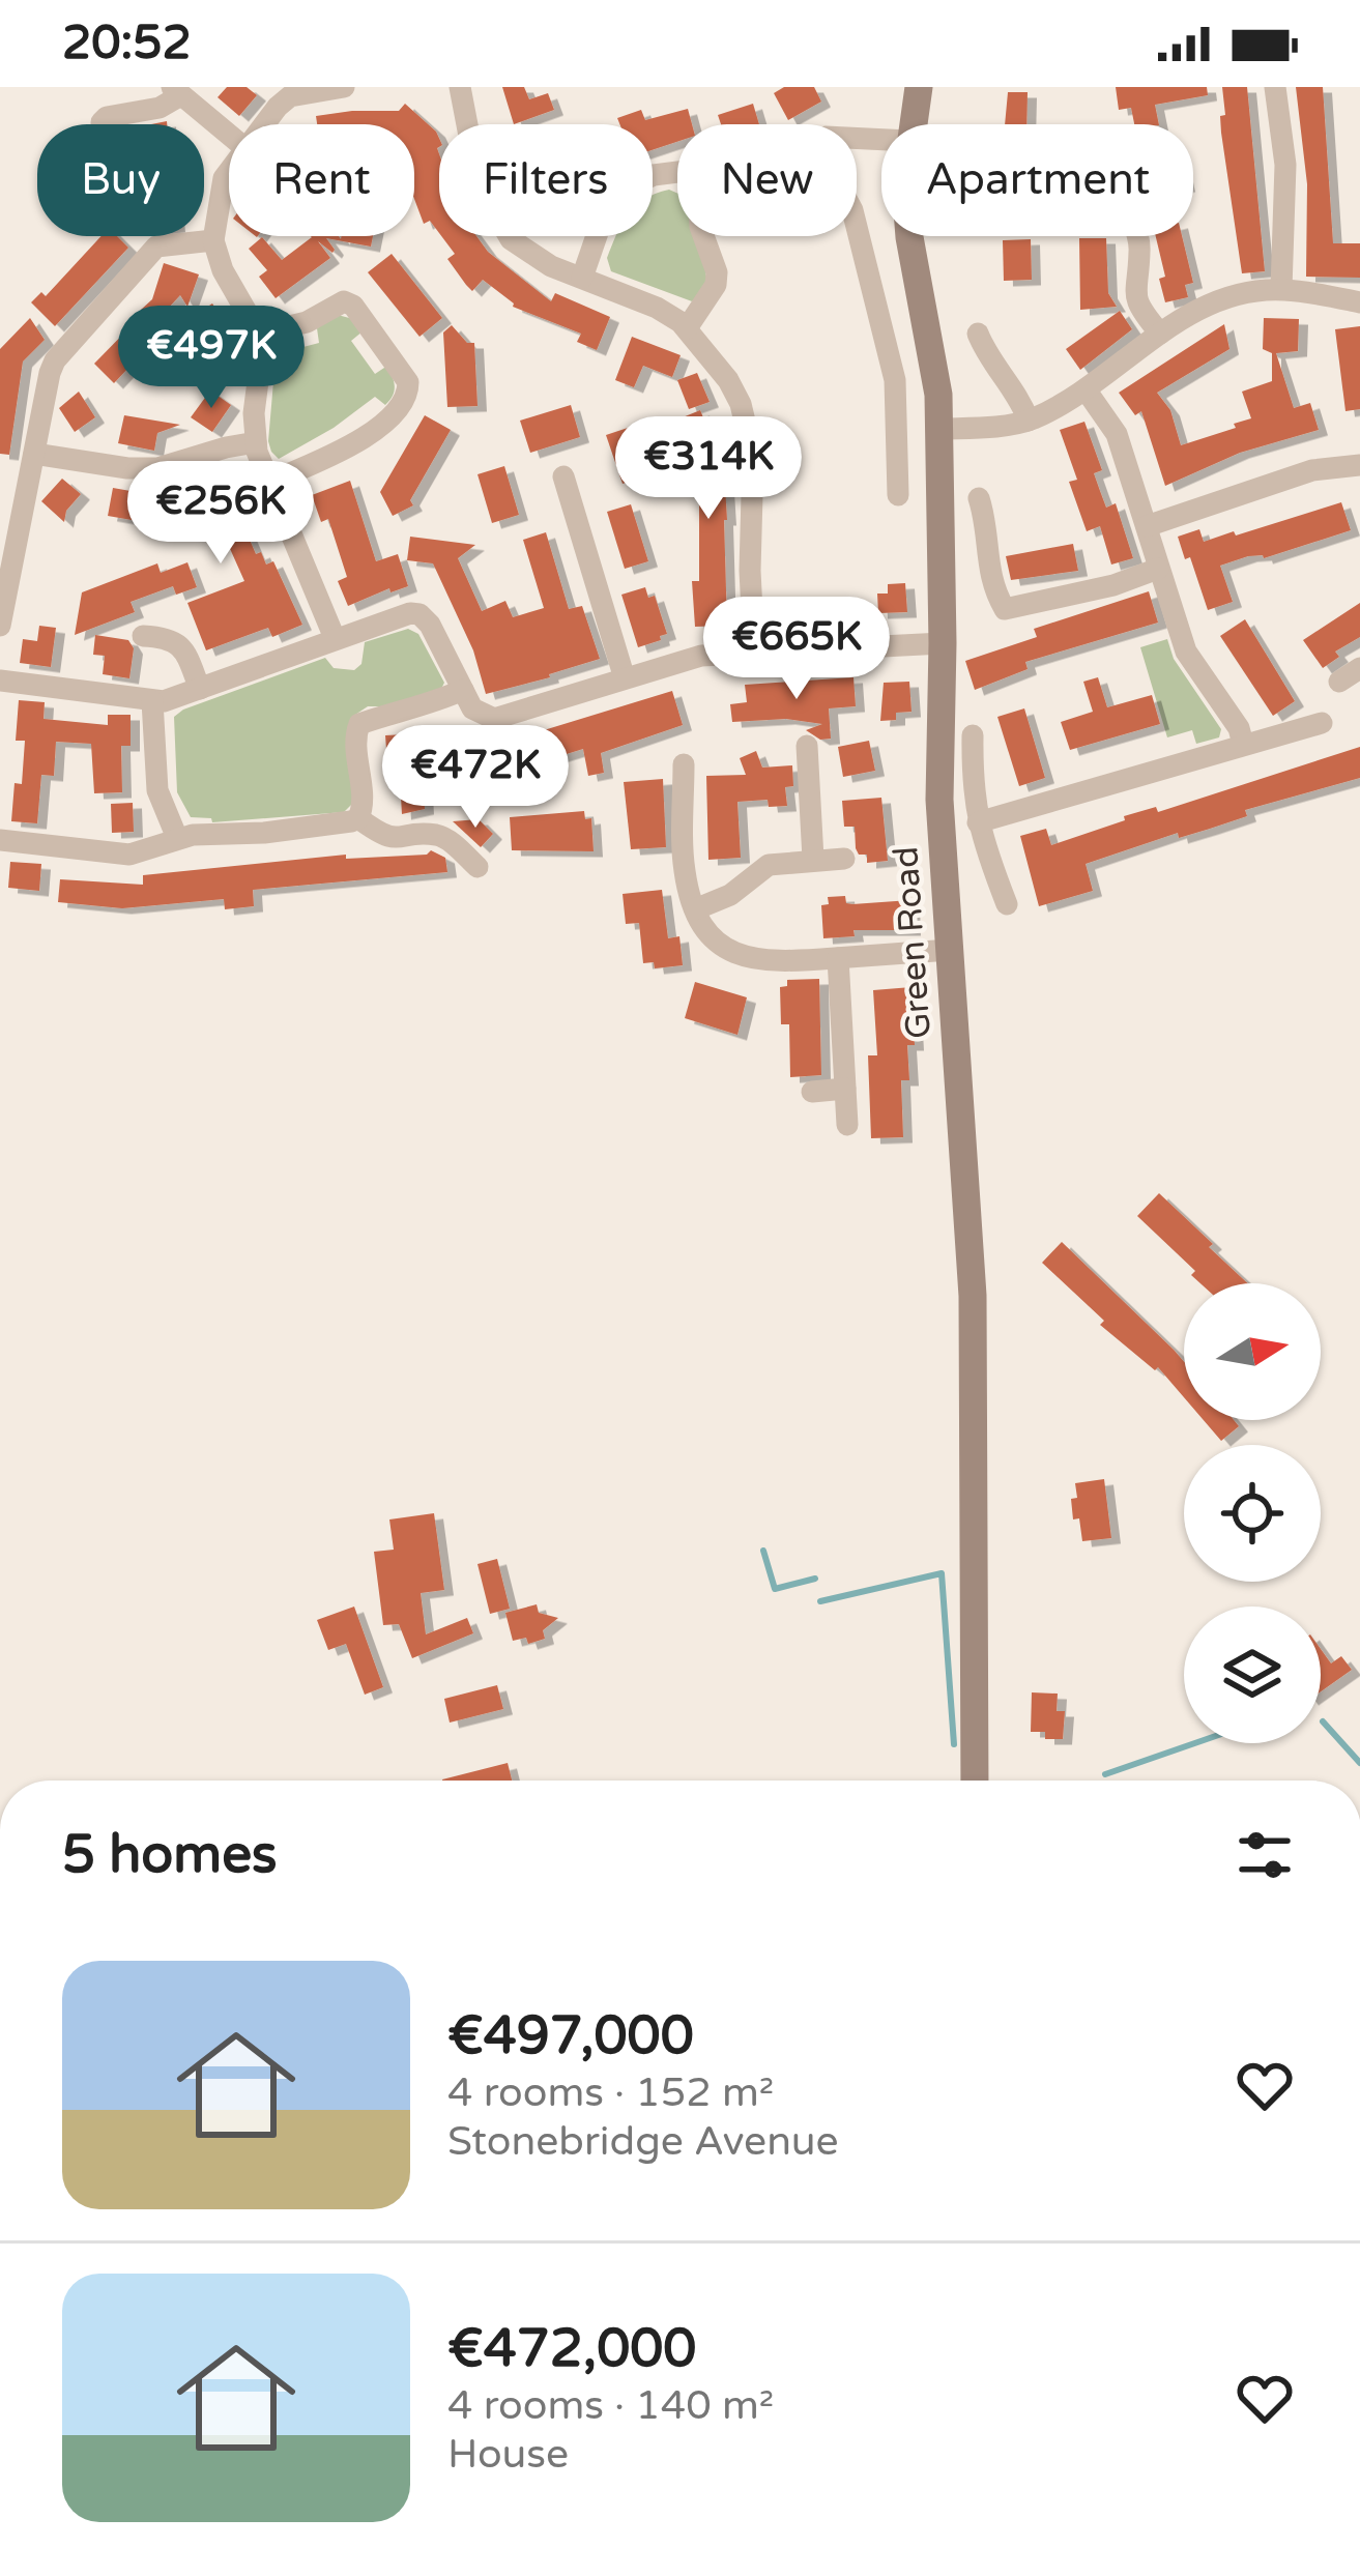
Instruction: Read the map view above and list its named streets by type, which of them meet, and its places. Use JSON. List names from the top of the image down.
{
  "streets": {
    "street": ["Green Road"]
  },
  "north": "right",
  "page": {
    "status": "20:52",
    "chip": [
      "Buy",
      "Rent",
      "Filters",
      "New",
      "Apartment"
    ],
    "price": [
      "€497K",
      "€314K",
      "€256K",
      "€665K",
      "€472K"
    ],
    "heading": "5 homes",
    "list": [
      {
        "name": "€497,000",
        "note": "4 rooms · 152 m² · Stonebridge Avenue"
      },
      {
        "name": "€472,000",
        "note": "4 rooms · 140 m² · House"
      }
    ]
  }
}
